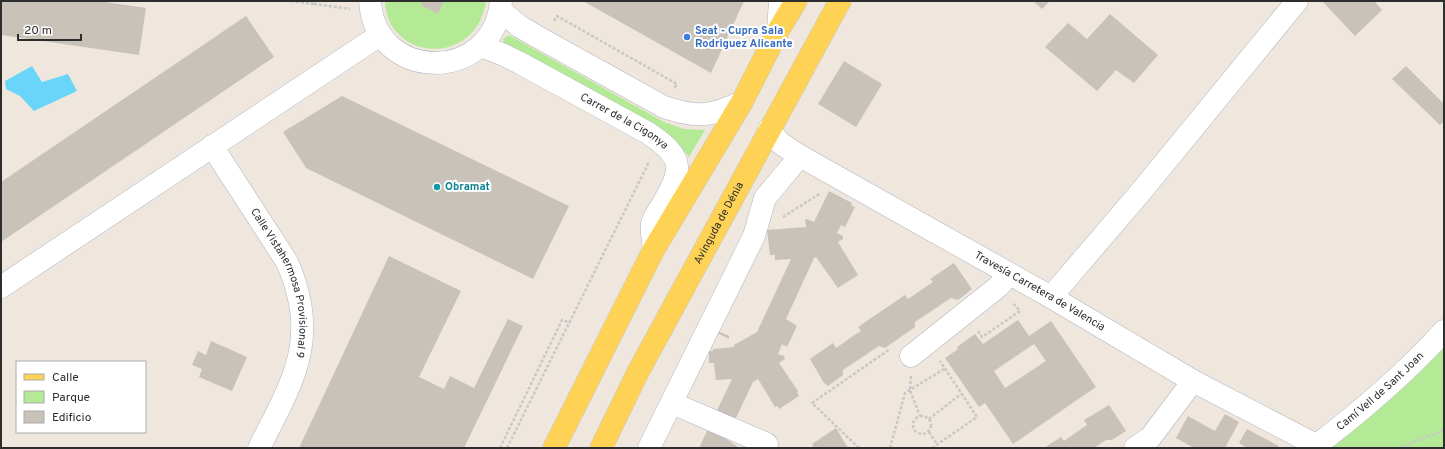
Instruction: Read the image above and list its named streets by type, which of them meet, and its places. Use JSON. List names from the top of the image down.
{
  "streets": {
    "main road": ["Avinguda de Dénia"],
    "street": [
      "Carrer de la Cigonya",
      "Calle Vistahermosa Provisional 9",
      "Travesía Carretera de Valencia",
      "Camí Vell de Sant Joan"
    ]
  },
  "crossings": [
    ["Avinguda de Dénia", "Travesía Carretera de Valencia"],
    ["Travesía Carretera de Valencia", "Camí Vell de Sant Joan"]
  ],
  "places": ["Seat - Cupra Sala Rodriguez Alicante", "Obramat"],
  "legend": ["Calle", "Parque", "Edificio"],
  "scale_bar": "20 m"
}
